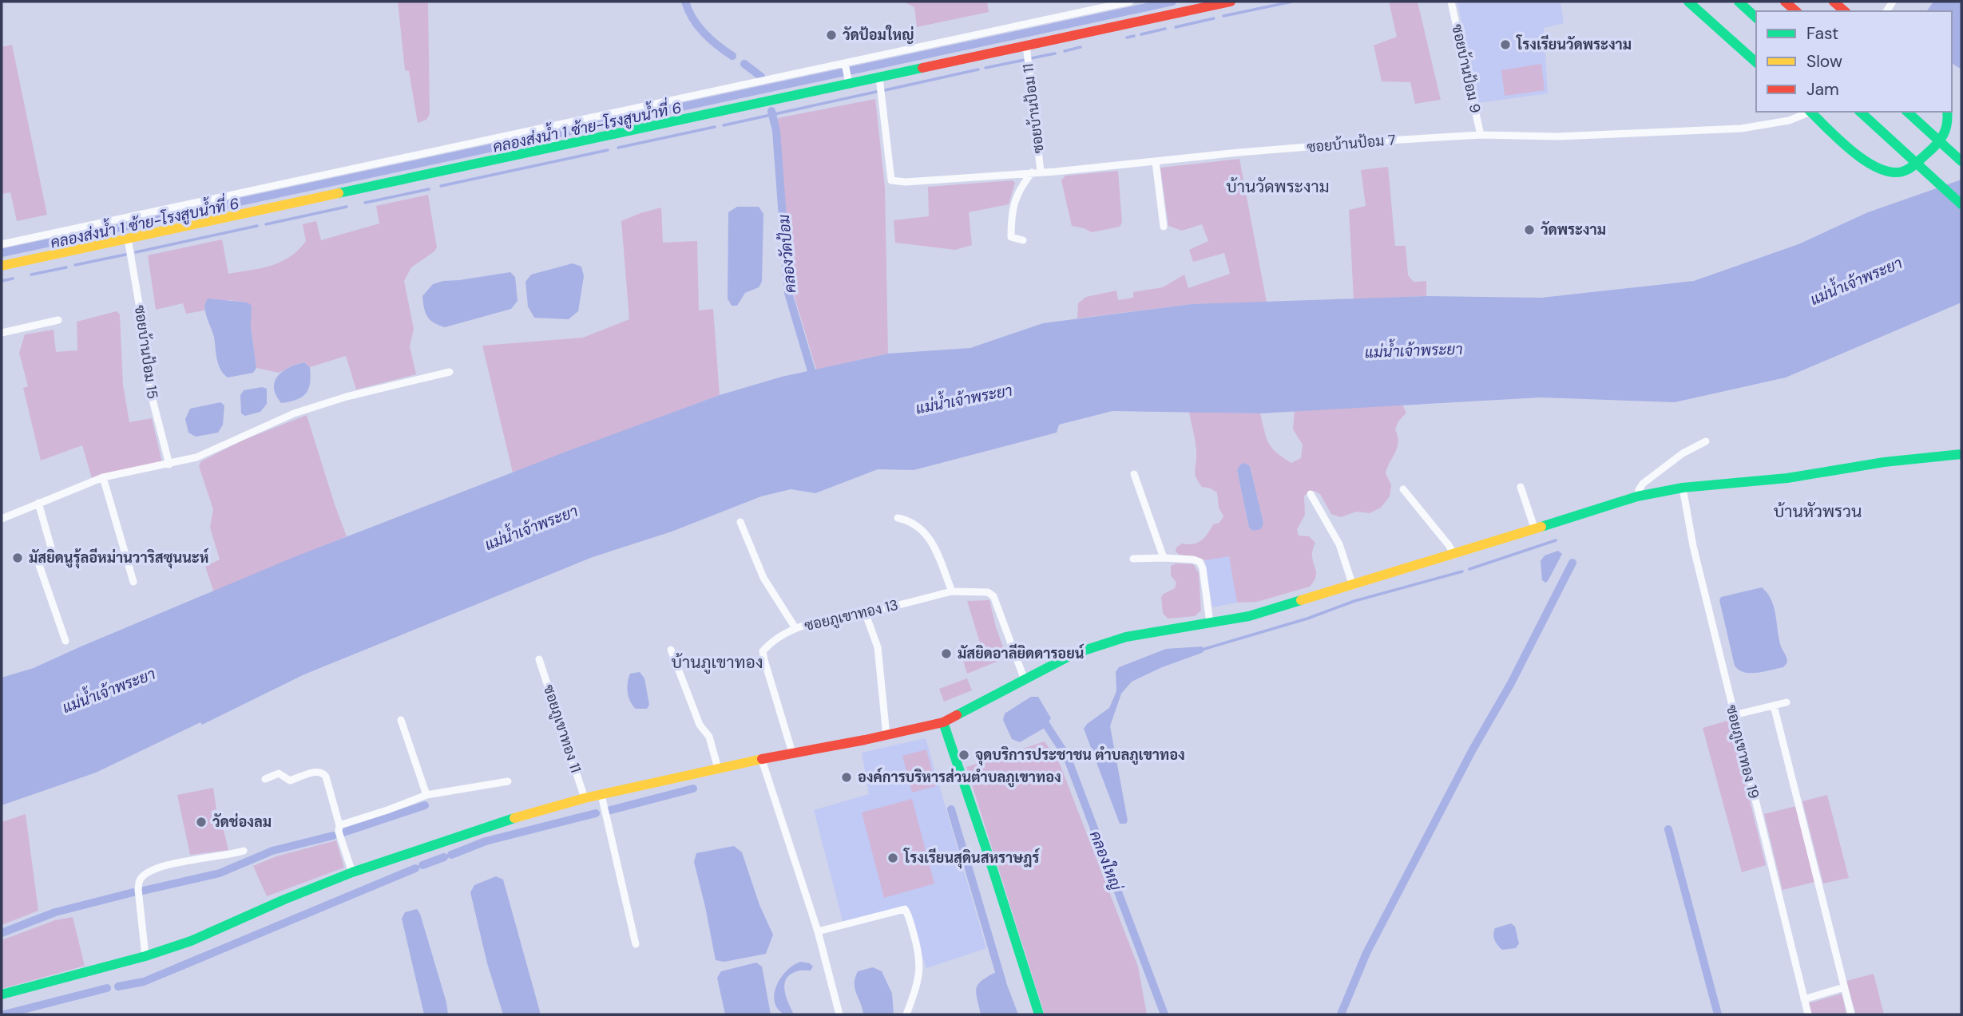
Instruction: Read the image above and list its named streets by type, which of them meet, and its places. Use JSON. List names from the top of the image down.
{
  "streets": {
    "street": [
      "ซอยบ้านป้อม 9",
      "ซอยบ้านป้อม 11",
      "ซอยบ้านป้อม 7",
      "ซอยบ้านป้อม 15",
      "ซอยภูเขาทอง 13",
      "ซอยภูเขาทอง 11",
      "ซอยภูเขาทอง 19"
    ]
  },
  "crossings": [
    ["ซอยบ้านป้อม 9", "ซอยบ้านป้อม 7"],
    ["ซอยบ้านป้อม 11", "ซอยบ้านป้อม 7"]
  ],
  "districts": ["บ้านวัดพระงาม", "บ้านหัวพรวน", "บ้านภูเขาทอง"],
  "water": [
    "คลองส่งน้ำ 1 ซ้าย-โรงสูบน้ำที่ 6",
    "คลองวัดป้อม",
    "แม่น้ำเจ้าพระยา",
    "คลองใหญ่"
  ],
  "places": [
    "วัดป้อมใหญ่",
    "โรงเรียนวัดพระงาม",
    "วัดพระงาม",
    "มัสยิดนูรุ้ลอีหม่านวาริสซุนนะห์",
    "มัสยิดอาลียิดดารอยน์",
    "จุดบริการประชาชน ตำบลภูเขาทอง",
    "องค์การบริหารส่วนตำบลภูเขาทอง",
    "วัดช่องลม",
    "โรงเรียนสุดินสหราษฎร์"
  ],
  "legend": ["Fast", "Slow", "Jam"]
}
